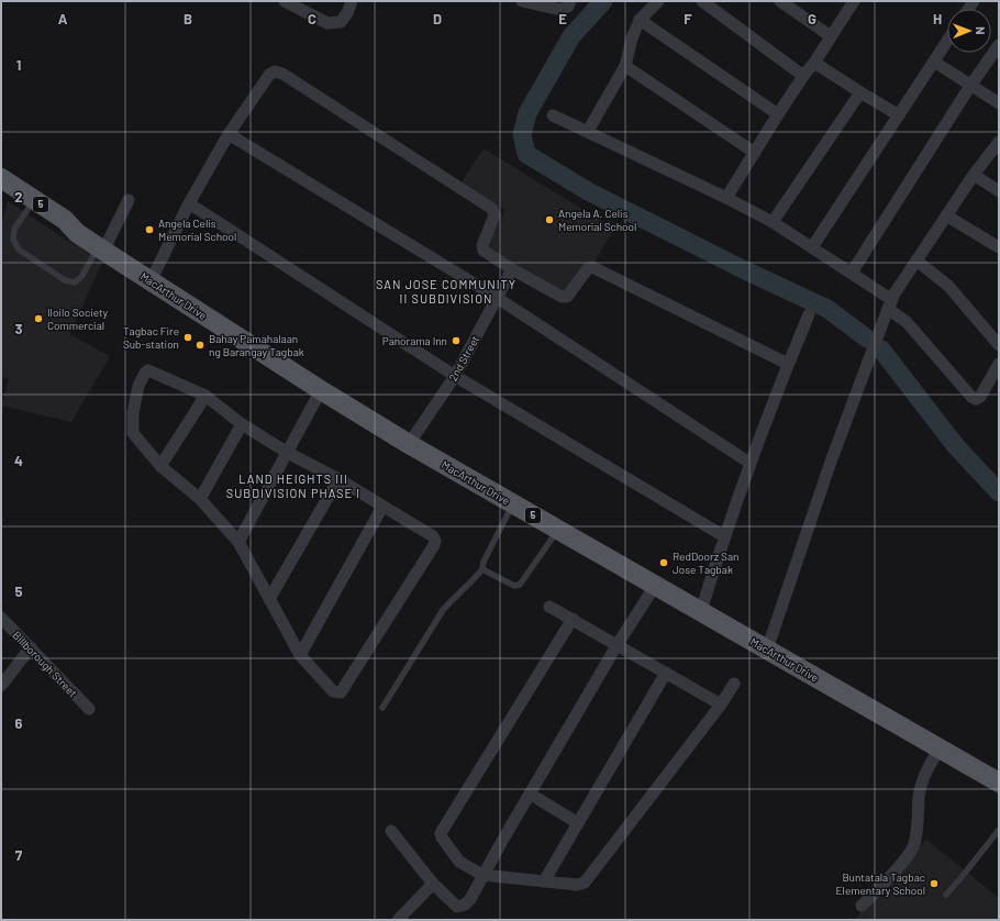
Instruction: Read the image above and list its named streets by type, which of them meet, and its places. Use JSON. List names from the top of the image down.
{
  "streets": {
    "main road": ["5", "MacArthur Drive"],
    "street": ["2nd Street", "Billborough Street"]
  },
  "crossings": [
    ["MacArthur Drive", "2nd Street"]
  ],
  "districts": ["SAN JOSE COMMUNITY II SUBDIVISION", "LAND HEIGHTS III SUBDIVISION PHASE I"],
  "places": [
    "Angela A. Celis Memorial School",
    "Angela Celis Memorial School",
    "Iloilo Society Commercial",
    "Tagbac Fire Sub-station",
    "Panorama Inn",
    "Bahay Pamahalaan ng Barangay Tagbak",
    "RedDoorz San Jose Tagbak",
    "Buntatala Tagbac Elementary School"
  ],
  "north": "right",
  "grid": {
    "columns": [
      "A",
      "B",
      "C",
      "D",
      "E",
      "F",
      "G",
      "H"
    ],
    "rows": [
      "1",
      "2",
      "3",
      "4",
      "5",
      "6",
      "7"
    ]
  }
}
